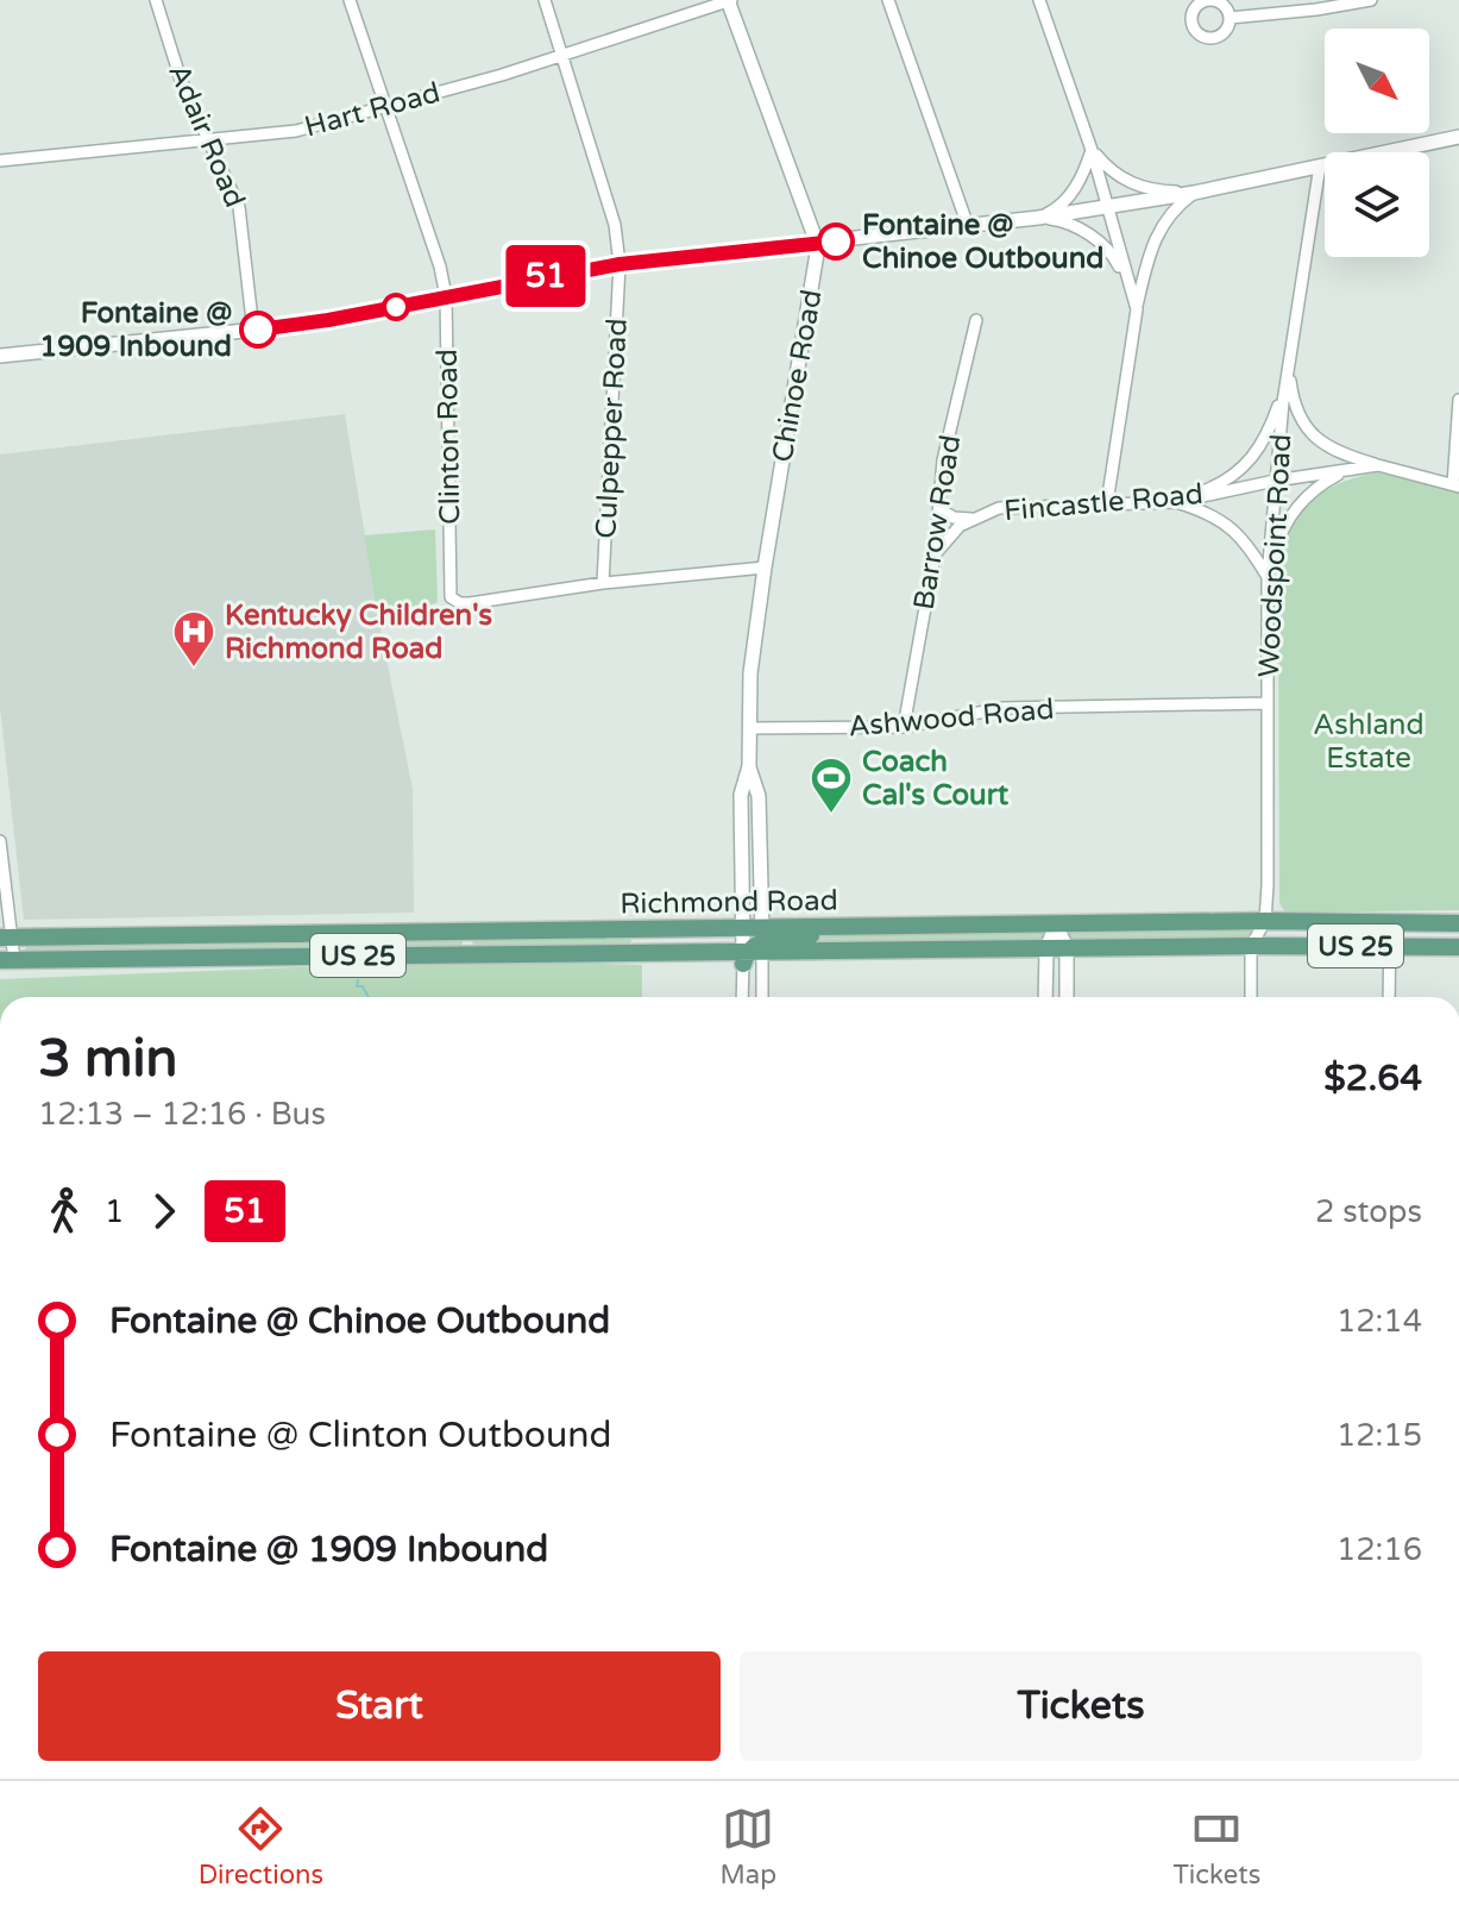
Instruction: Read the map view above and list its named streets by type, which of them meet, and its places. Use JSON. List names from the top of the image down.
{
  "streets": {
    "main road": ["Richmond Road", "US 25"],
    "street": [
      "Hart Road",
      "Adair Road",
      "Chinoe Road",
      "Culpepper Road",
      "Clinton Road",
      "Fincastle Road",
      "Barrow Road",
      "Woodspoint Road",
      "Ashwood Road"
    ]
  },
  "crossings": [
    ["Hart Road", "Adair Road"],
    ["Hart Road", "Chinoe Road"],
    ["Hart Road", "Culpepper Road"],
    ["Hart Road", "Clinton Road"],
    ["Chinoe Road", "Ashwood Road"],
    ["Chinoe Road", "Richmond Road"],
    ["Culpepper Road", "Clinton Road"],
    ["Fincastle Road", "Barrow Road"],
    ["Fincastle Road", "Woodspoint Road"],
    ["Barrow Road", "Ashwood Road"],
    ["Woodspoint Road", "Ashwood Road"],
    ["Woodspoint Road", "Richmond Road"]
  ],
  "parks": ["Ashland Estate"],
  "places": {
    "other": ["Fontaine @ Chinoe Outbound", "Fontaine @ 1909 Inbound"],
    "hospital": ["Kentucky Children's Richmond Road"],
    "sports": ["Coach Cal's Court"]
  },
  "lines": ["bus line 51"],
  "north": "bottom right",
  "page": {
    "on_map": "51",
    "heading": ["3 min", "12:13 – 12:16 · Bus", "$2.64"],
    "legs": ["1", "51", "2 stops"],
    "list": [
      {
        "name": "Fontaine @ Chinoe Outbound",
        "value": "12:14"
      },
      {
        "name": "Fontaine @ Clinton Outbound",
        "value": "12:15"
      },
      {
        "name": "Fontaine @ 1909 Inbound",
        "value": "12:16"
      }
    ],
    "buttons": ["Start", "Tickets"],
    "tabs": ["Directions", "Map", "Tickets"]
  }
}
